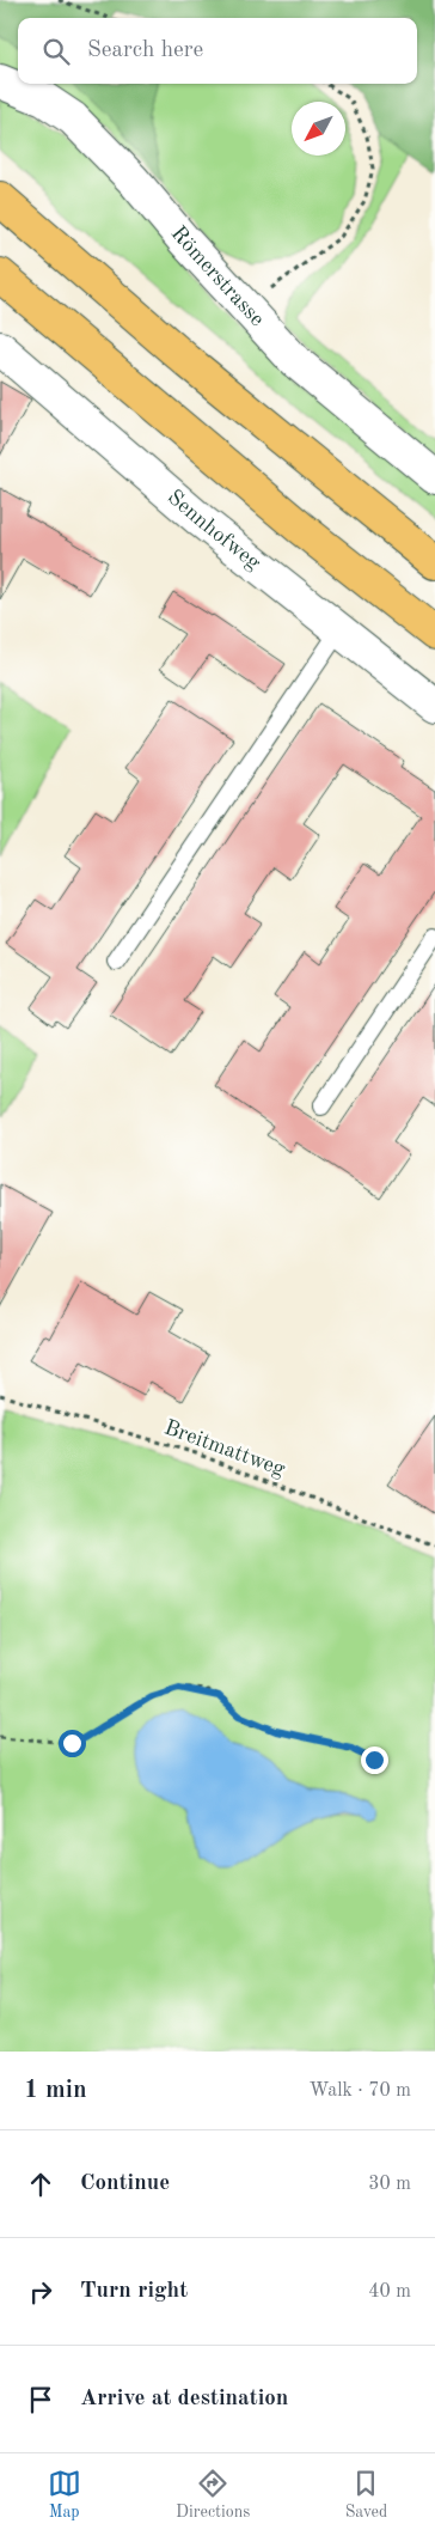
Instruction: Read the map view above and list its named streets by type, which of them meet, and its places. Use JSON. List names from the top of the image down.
{
  "streets": {
    "street": ["Römerstrasse", "Sennhofweg"],
    "path": ["Breitmattweg"]
  },
  "north": "bottom left",
  "page": {
    "search": "Search here",
    "heading": ["1 min", "Walk · 70 m"],
    "list": [
      ["Continue", "30 m"],
      ["Turn right", "40 m"],
      "Arrive at destination"
    ],
    "nav": ["Map", "Directions", "Saved"]
  }
}
